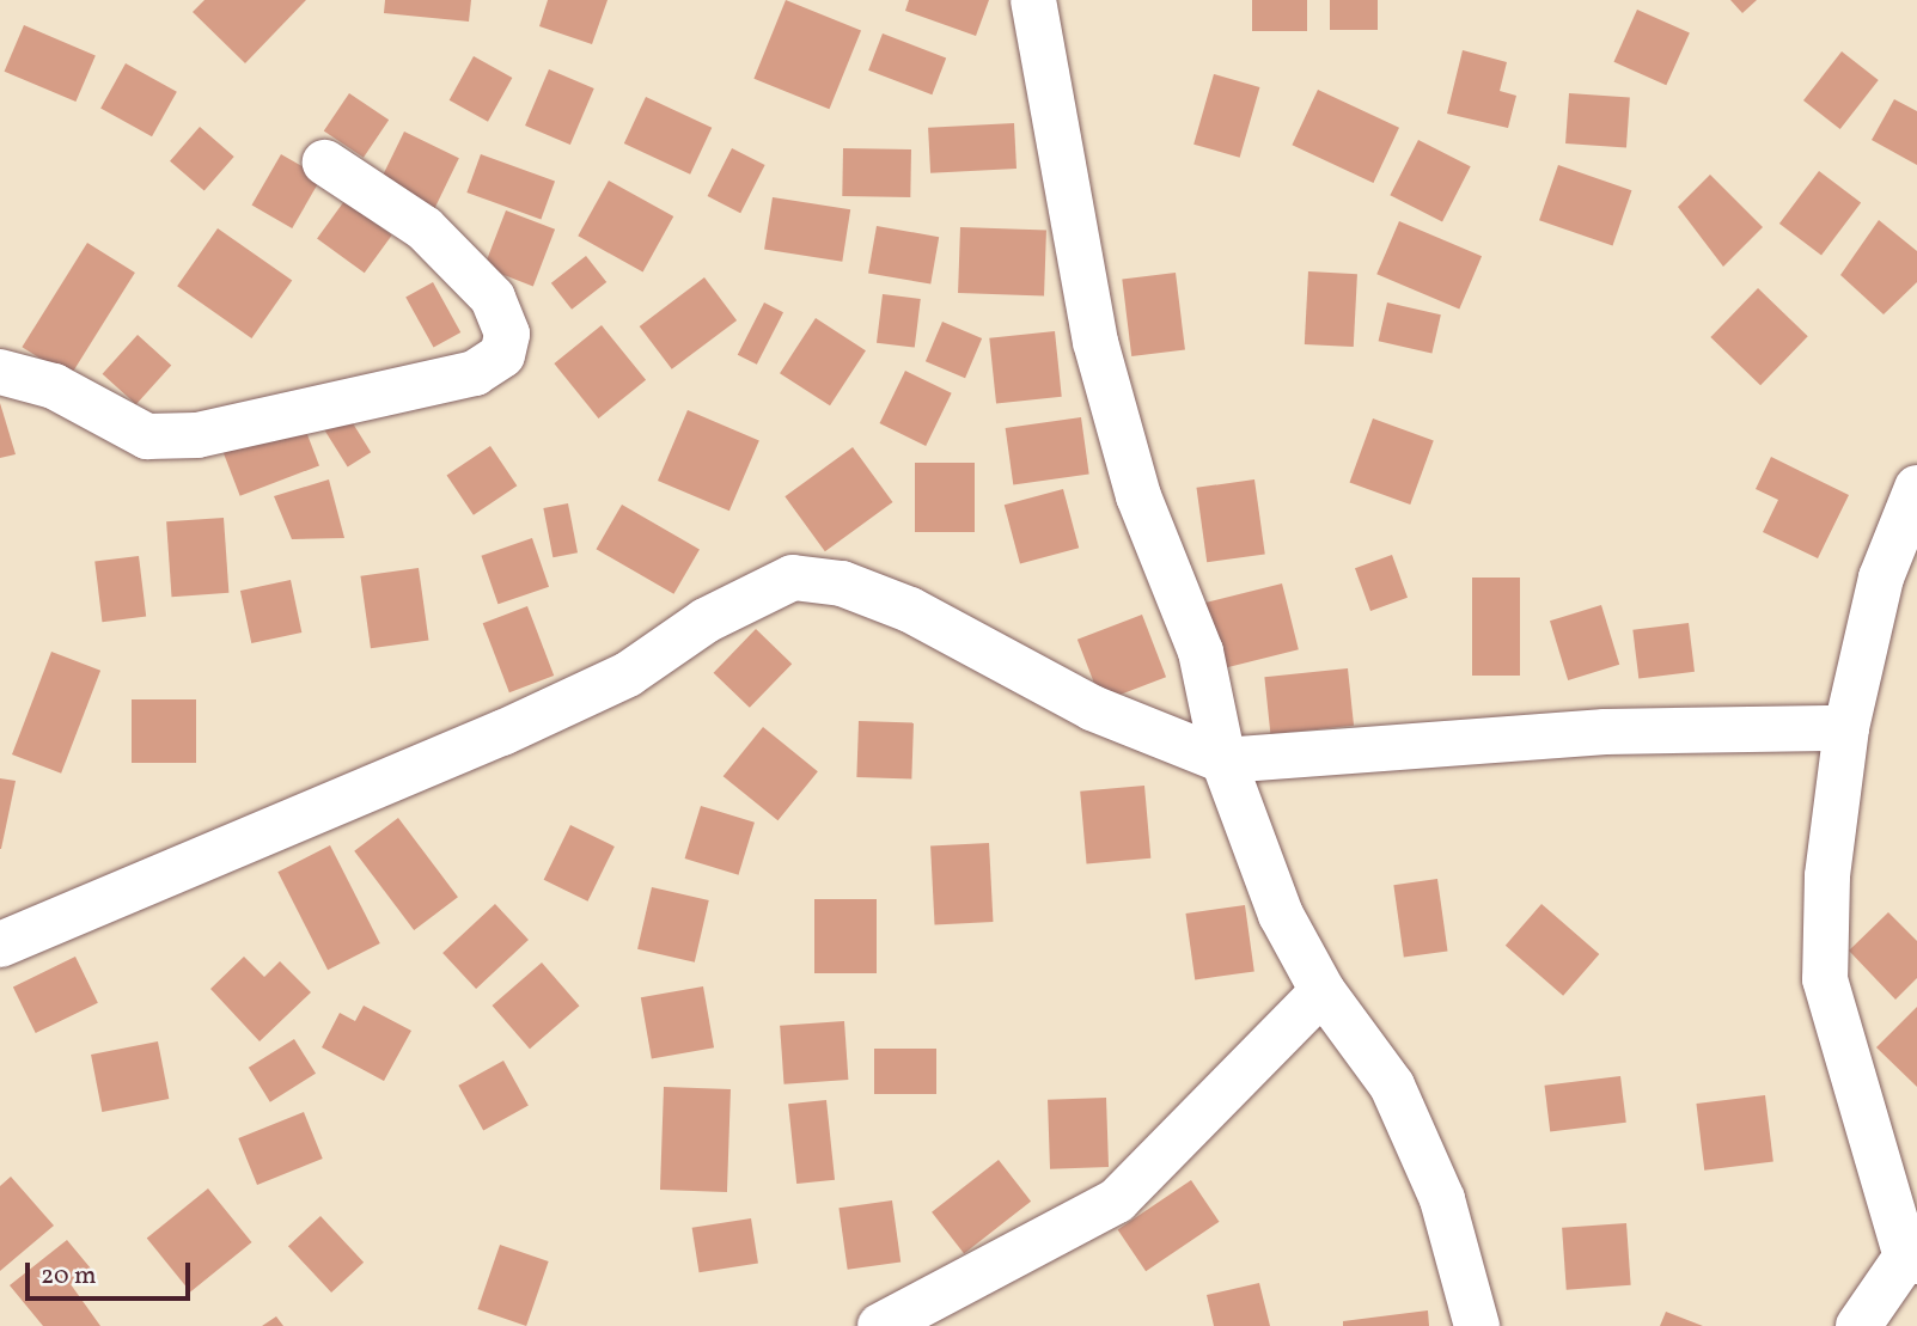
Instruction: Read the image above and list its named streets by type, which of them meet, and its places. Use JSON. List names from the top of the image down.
{
  "scale_bar": "20 m"
}
